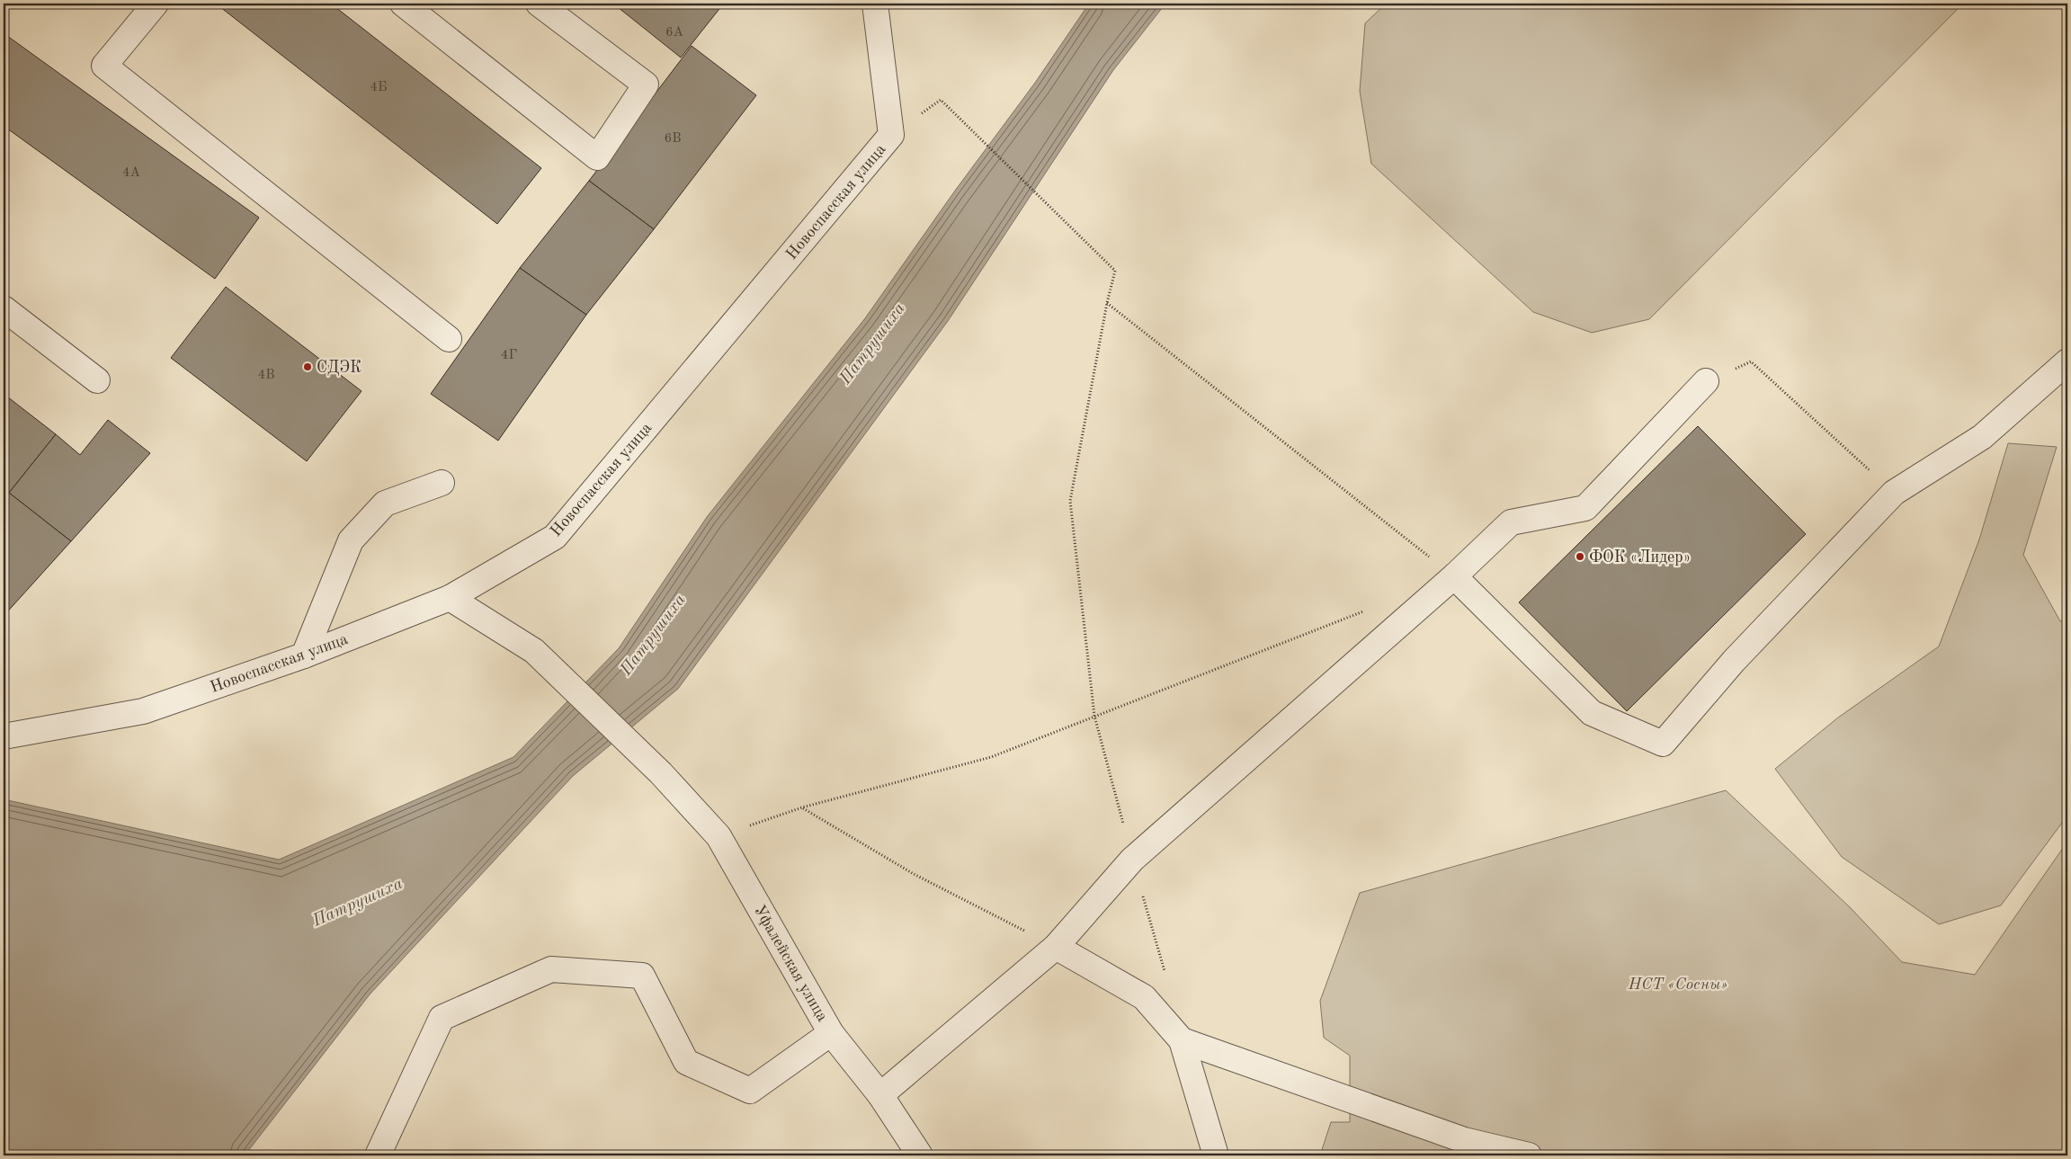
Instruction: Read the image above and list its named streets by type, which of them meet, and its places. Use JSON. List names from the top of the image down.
{
  "streets": {
    "street": ["Новоспасская улица", "Уфалейская улица"]
  },
  "crossings": [
    ["Новоспасская улица", "Уфалейская улица"]
  ],
  "water": ["Патрушиха"],
  "parks": ["НСТ «Сосны»"],
  "places": ["СДЭК", "ФОК «Лидер»"],
  "house_numbers": [
    "6А",
    "4Б",
    "6В",
    "4А",
    "4Г",
    "4В"
  ]
}
